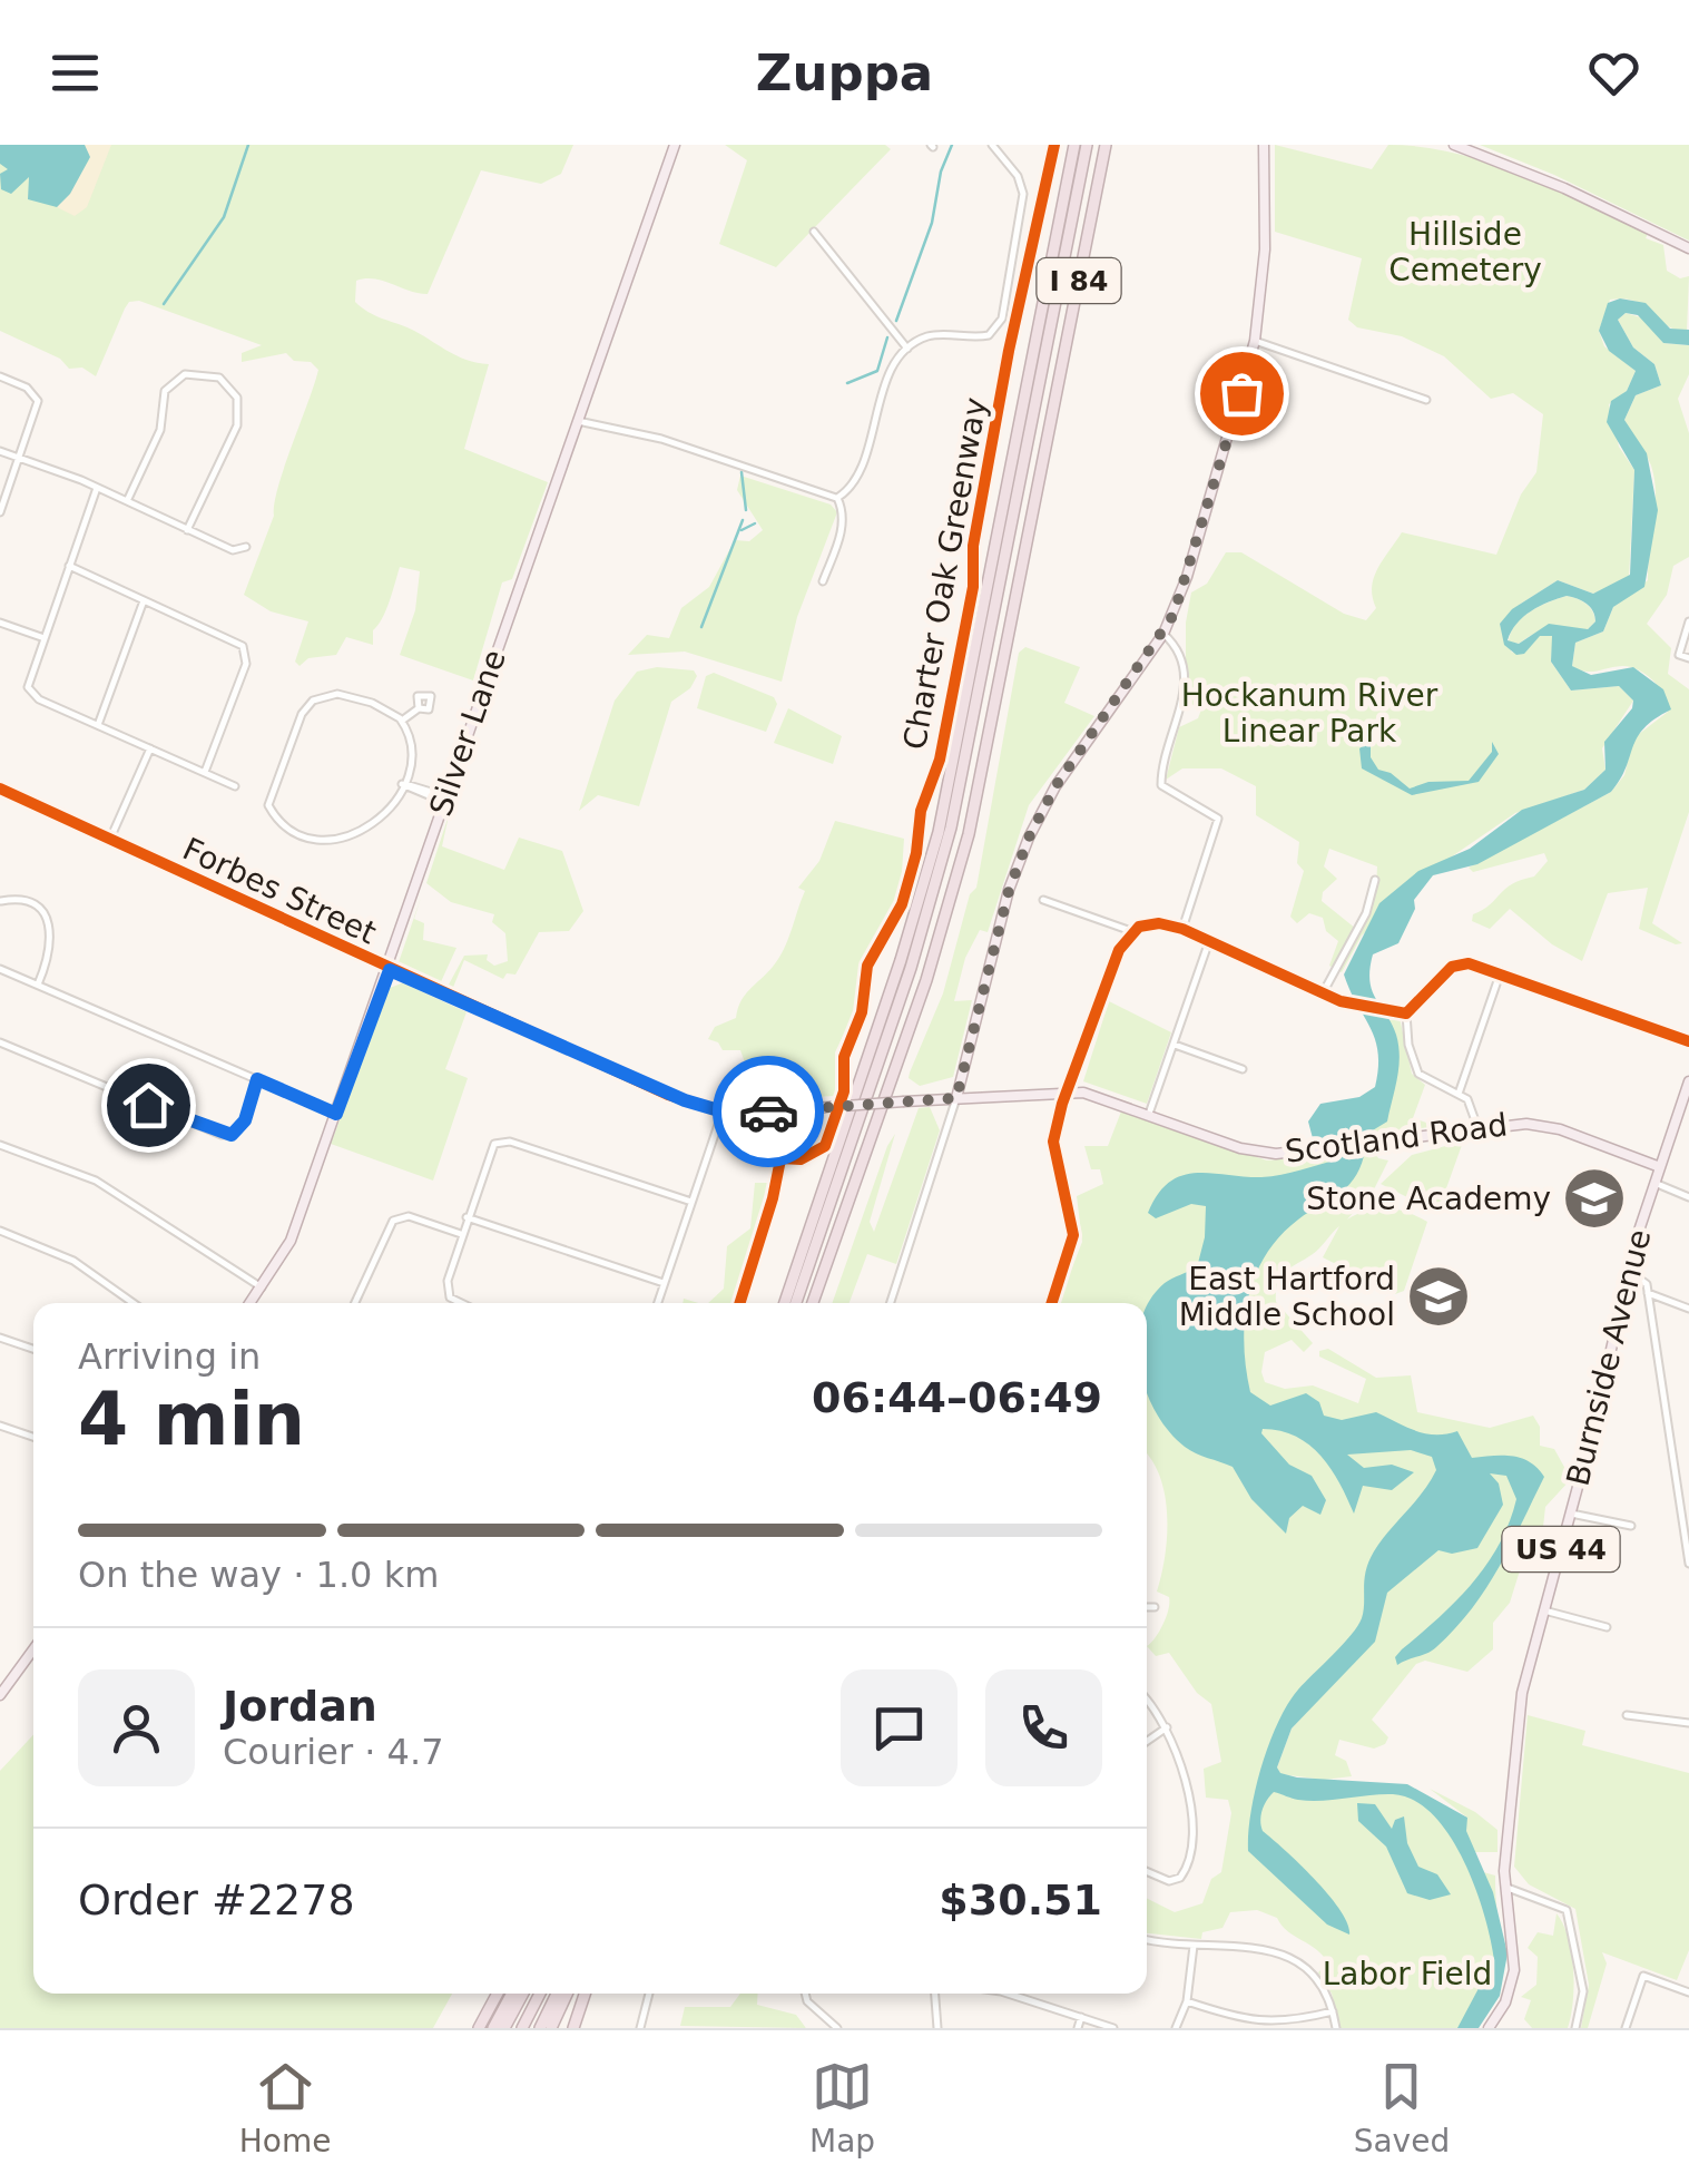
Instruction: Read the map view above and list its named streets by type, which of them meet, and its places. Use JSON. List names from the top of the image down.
{
  "streets": {
    "highway": ["I 84"],
    "main road": [
      "Silver Lane",
      "Forbes Street",
      "Scotland Road",
      "Burnside Avenue",
      "US 44"
    ],
    "cycle path": ["Charter Oak Greenway"]
  },
  "crossings": [
    ["Silver Lane", "Forbes Street"],
    ["Forbes Street", "Scotland Road"],
    ["Scotland Road", "Burnside Avenue"]
  ],
  "parks": ["Hillside Cemetery", "Hockanum River Linear Park", "Labor Field"],
  "places": {
    "school or university": ["Stone Academy", "East Hartford Middle School"]
  },
  "page": {
    "header": "Zuppa",
    "heading": ["4 min", "Arriving in", "06:44–06:49"],
    "panel": [
      "Jordan",
      "Courier · 4.7",
      "Order #2278",
      "$30.51"
    ],
    "bar": "On the way · 1.0 km",
    "tabs": ["Home", "Map", "Saved"]
  }
}
